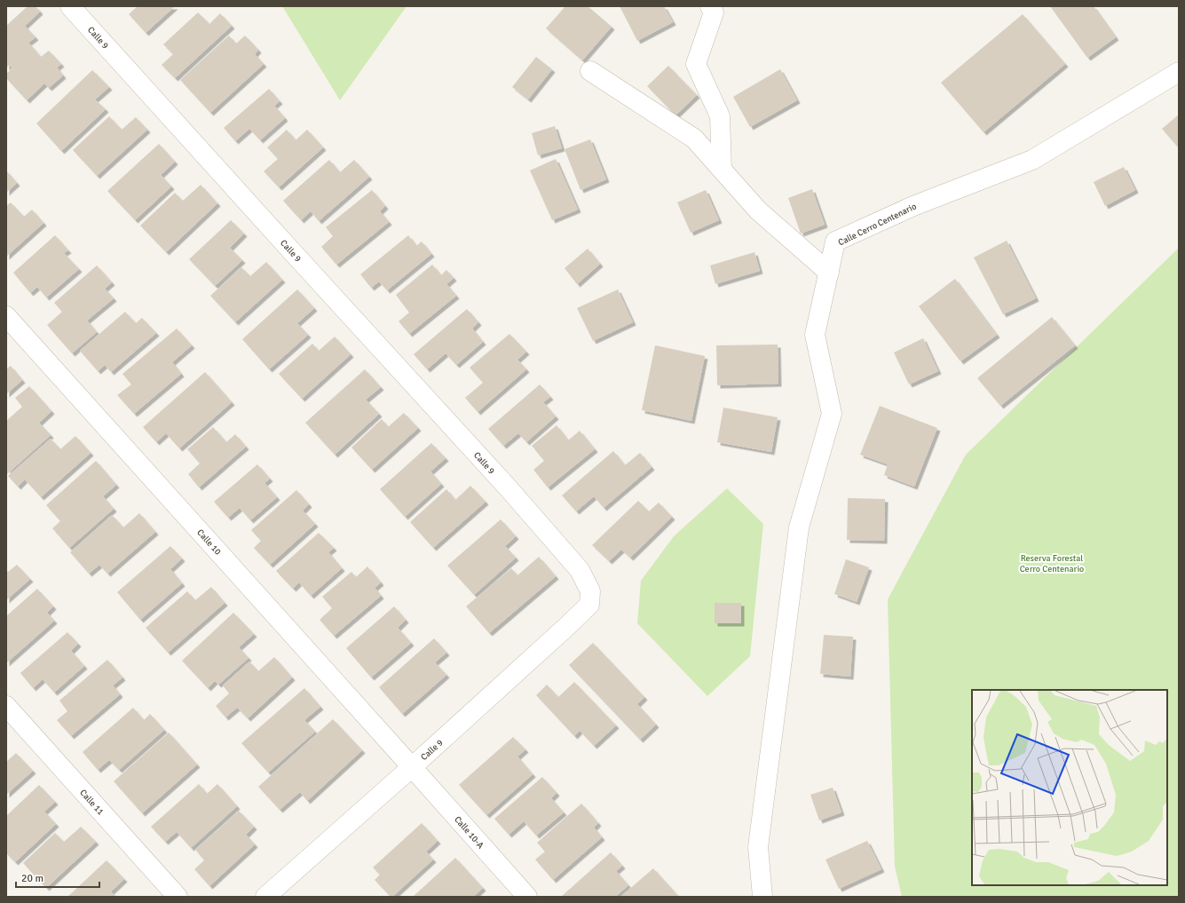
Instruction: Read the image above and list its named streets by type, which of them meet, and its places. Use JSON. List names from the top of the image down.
{
  "streets": {
    "street": [
      "Calle 9",
      "Calle Cerro Centenario",
      "Calle 10",
      "Calle 11",
      "Calle 10-A"
    ]
  },
  "crossings": [
    ["Calle 9", "Calle 10"],
    ["Calle 9", "Calle 10-A"],
    ["Calle 10", "Calle 10-A"]
  ],
  "parks": ["Reserva Forestal Cerro Centenario"],
  "scale_bar": "20 m"
}
